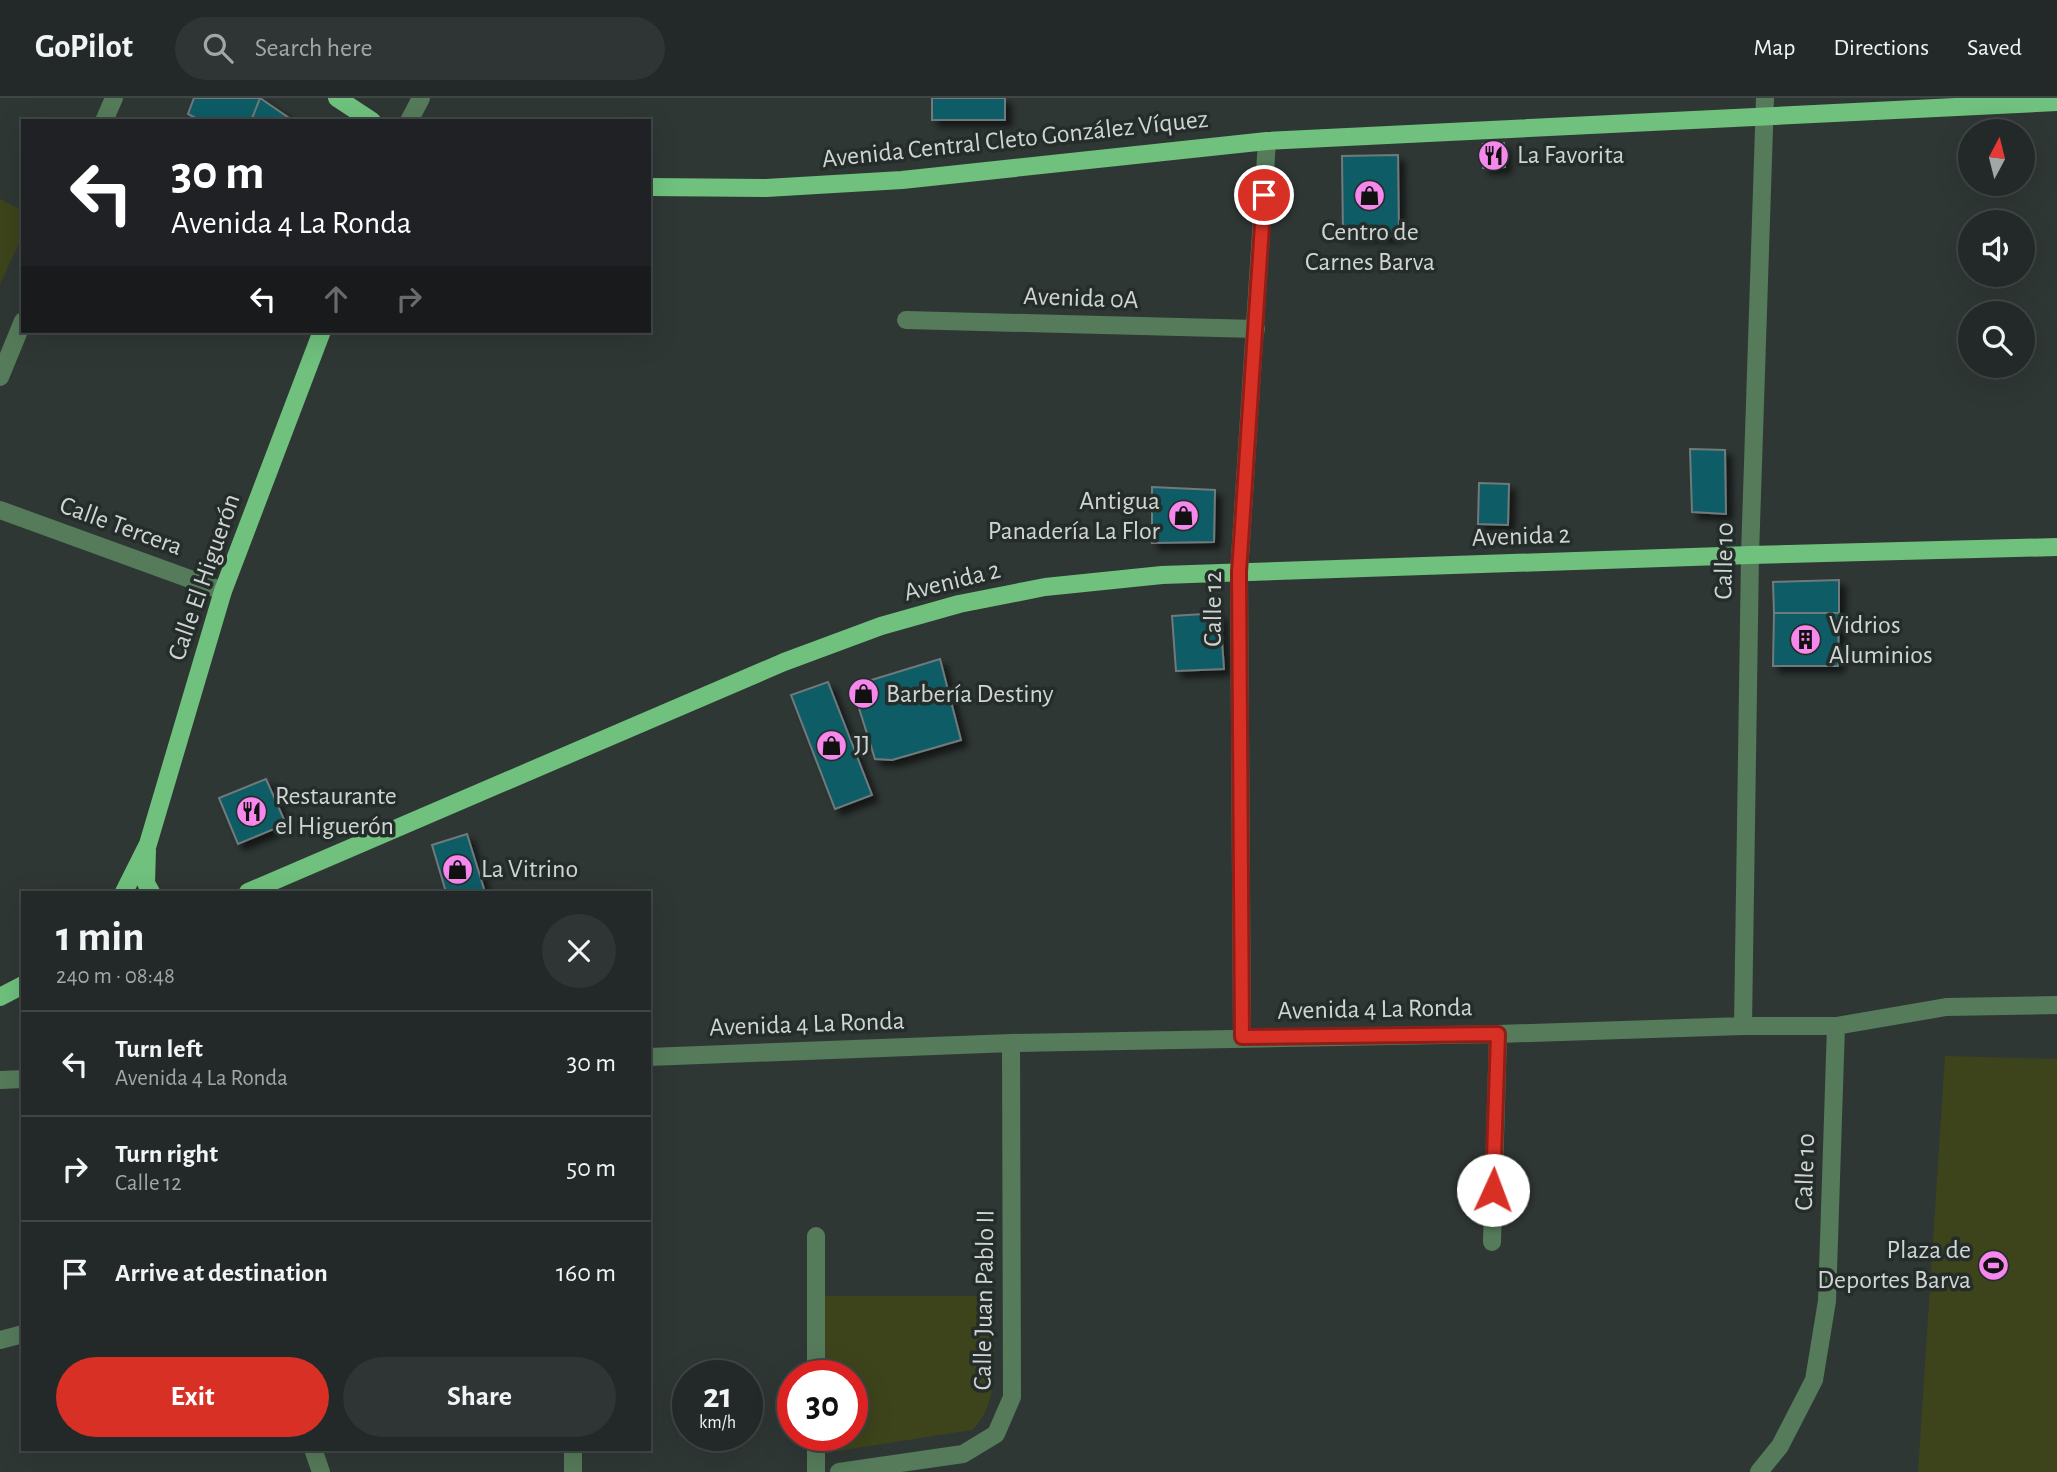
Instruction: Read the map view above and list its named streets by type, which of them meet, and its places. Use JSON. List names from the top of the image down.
{
  "streets": {
    "main road": ["Avenida Central Cleto González Víquez", "Avenida 2", "Calle El Higuerón"],
    "street": [
      "Avenida 0A",
      "Calle Tercera",
      "Calle 10",
      "Calle 12",
      "Avenida 4 La Ronda",
      "Calle Juan Pablo II"
    ]
  },
  "crossings": [
    ["Avenida Central Cleto González Víquez", "Calle 10"],
    ["Avenida Central Cleto González Víquez", "Calle 12"],
    ["Avenida 0A", "Calle 12"],
    ["Calle Tercera", "Calle El Higuerón"],
    ["Avenida 2", "Calle 10"],
    ["Avenida 2", "Calle 12"],
    ["Calle 10", "Avenida 4 La Ronda"],
    ["Calle 12", "Avenida 4 La Ronda"],
    ["Avenida 4 La Ronda", "Calle Juan Pablo II"]
  ],
  "places": {
    "restaurant": ["La Favorita", "Restaurante el Higuerón"],
    "shop": [
      "Centro de Carnes Barva",
      "Antigua Panadería La Flor",
      "Barbería Destiny",
      "JJ",
      "La Vitrino"
    ],
    "building": ["Vidrios Aluminios"],
    "sports": ["Plaza de Deportes Barva"]
  },
  "north": "top",
  "page": {
    "header": "GoPilot",
    "search": "Search here",
    "nav": ["Map", "Directions", "Saved"],
    "turn": ["30 m", "Avenida 4 La Ronda"],
    "heading": ["1 min", "240 m · 08:48"],
    "list": [
      {
        "name": "Turn left",
        "note": "Avenida 4 La Ronda",
        "value": "30 m"
      },
      {
        "name": "Turn right",
        "note": "Calle 12",
        "value": "50 m"
      },
      {
        "name": "Arrive at destination",
        "value": "160 m"
      }
    ],
    "buttons": ["Exit", "Share"],
    "speed": "21 km/h",
    "limit": "30"
  }
}
